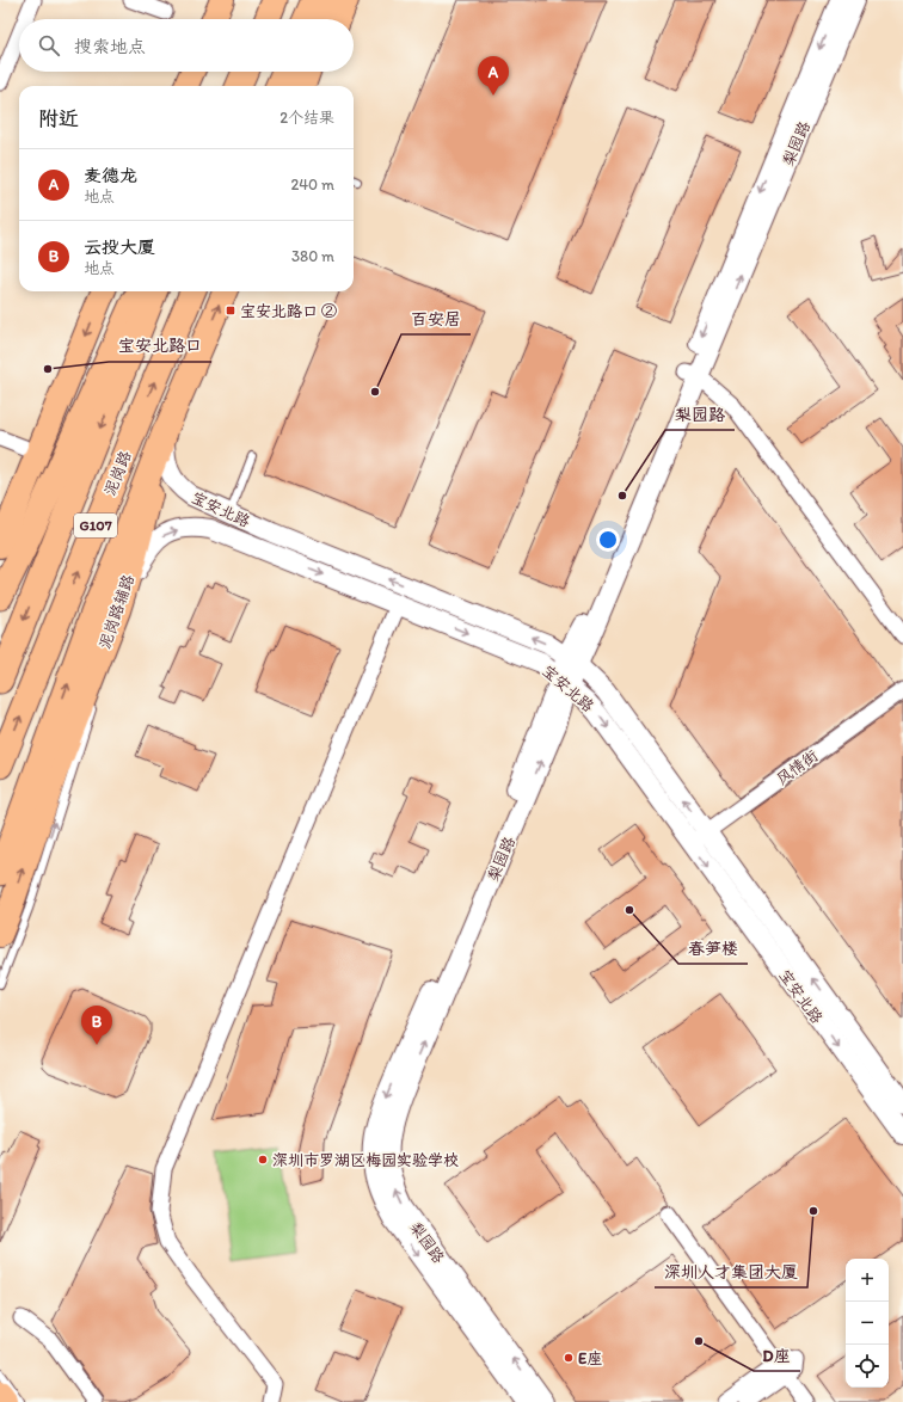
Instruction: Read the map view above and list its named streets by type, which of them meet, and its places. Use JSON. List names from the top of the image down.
{
  "streets": {
    "highway": ["泥岗路", "G107"],
    "main road": ["泥岗路辅路"],
    "street": ["梨园路", "宝安北路", "风情街"]
  },
  "crossings": [
    ["梨园路", "宝安北路"],
    ["宝安北路", "泥岗路辅路"],
    ["宝安北路", "风情街"]
  ],
  "one_way": ["泥岗路辅路"],
  "places": {
    "transit": ["宝安北路口 ②"],
    "other": [
      "宝安北路口",
      "百安居",
      "梨园路",
      "春笋楼",
      "深圳市罗湖区梅园实验学校",
      "深圳人才集团大厦",
      "D座",
      "E座"
    ]
  },
  "page": {
    "search": "搜索地点",
    "pins": ["A", "B"],
    "heading": ["附近", "2个结果"],
    "list": [
      {
        "mark": "A",
        "name": "麦德龙",
        "note": "地点",
        "value": "240 m"
      },
      {
        "mark": "B",
        "name": "云投大厦",
        "note": "地点",
        "value": "380 m"
      }
    ],
    "map_buttons": ["+", "−"]
  }
}
